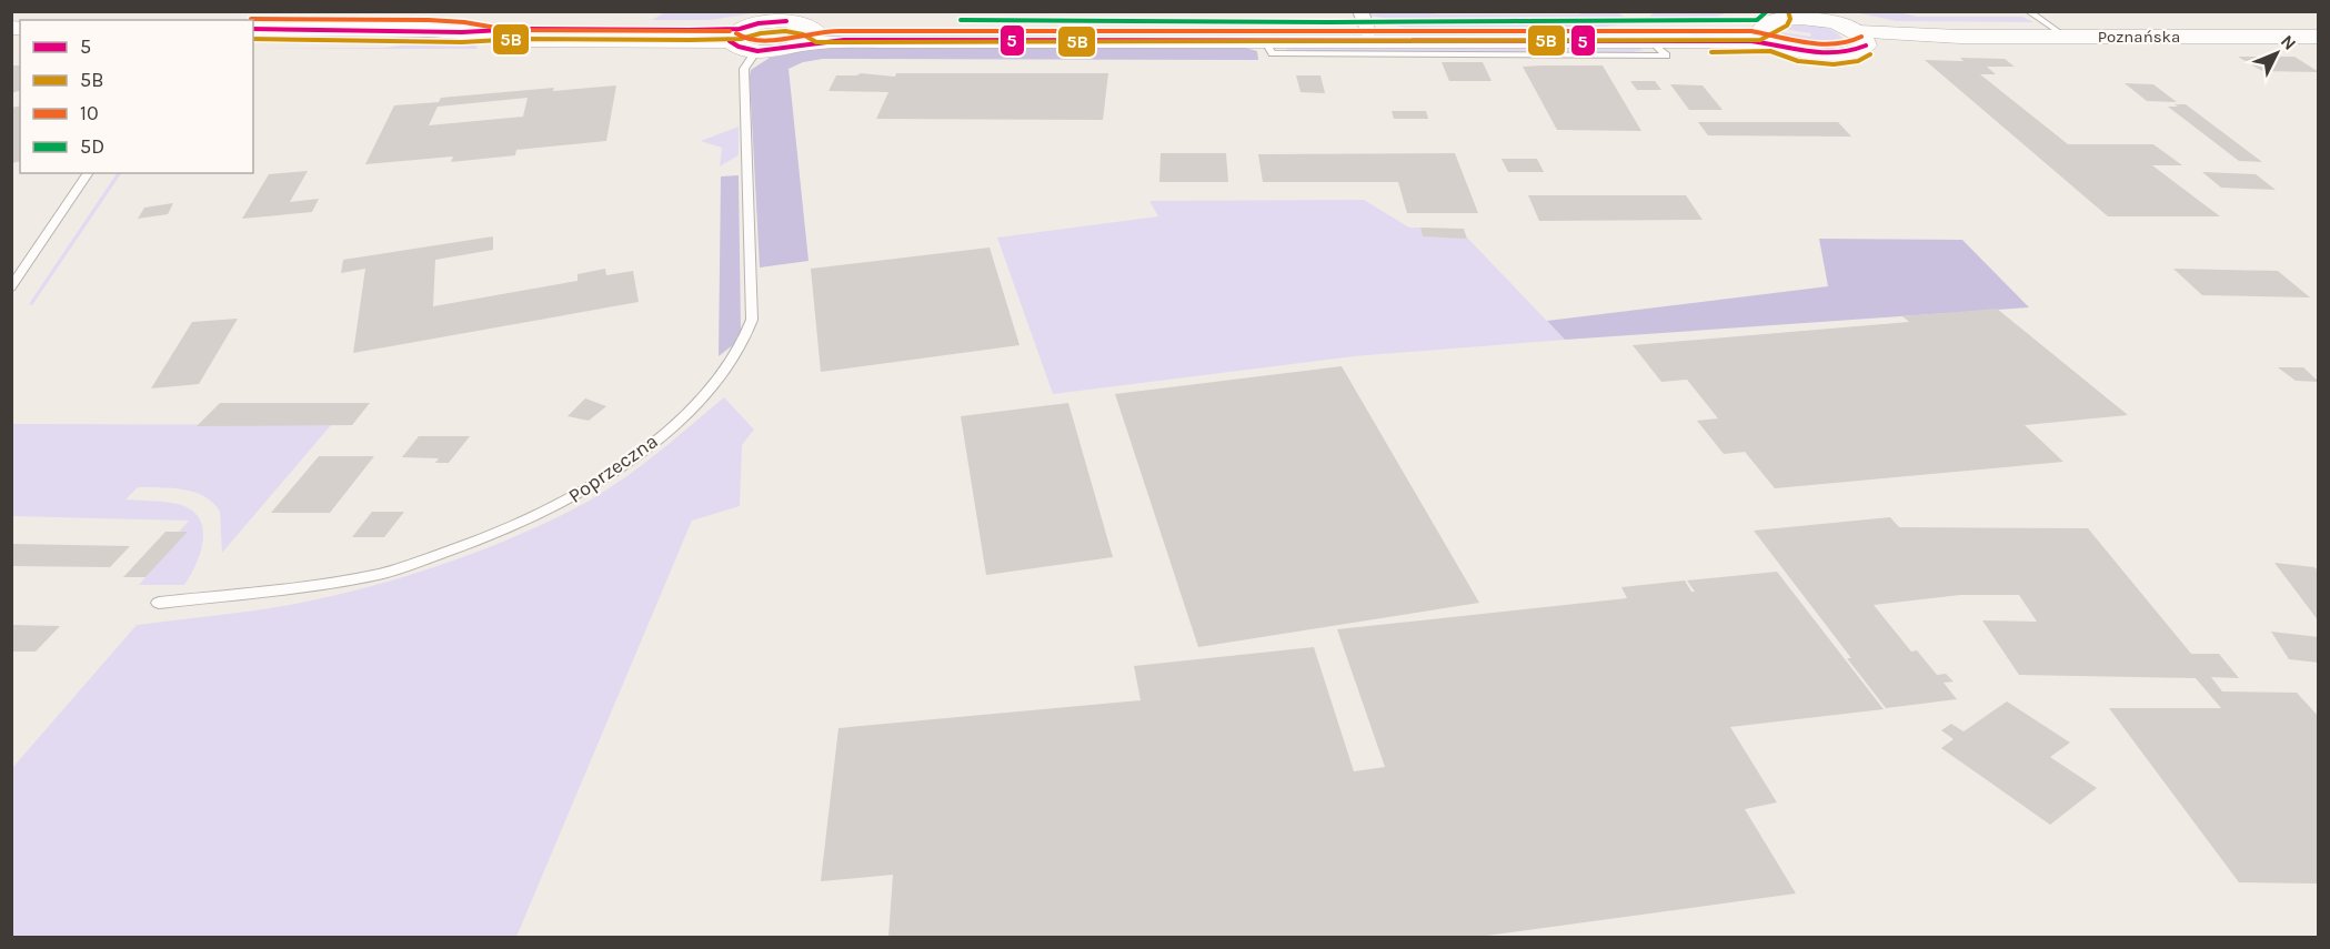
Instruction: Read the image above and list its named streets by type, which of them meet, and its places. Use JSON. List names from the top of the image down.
{
  "streets": {
    "main road": ["Poznańska"],
    "lane": ["Poprzeczna"]
  },
  "lines": [
    "transit line 5B",
    "transit line 5D",
    "transit line 10",
    "transit line 5"
  ],
  "legend": [
    "5",
    "5B",
    "10",
    "5D"
  ],
  "north": "top right"
}
